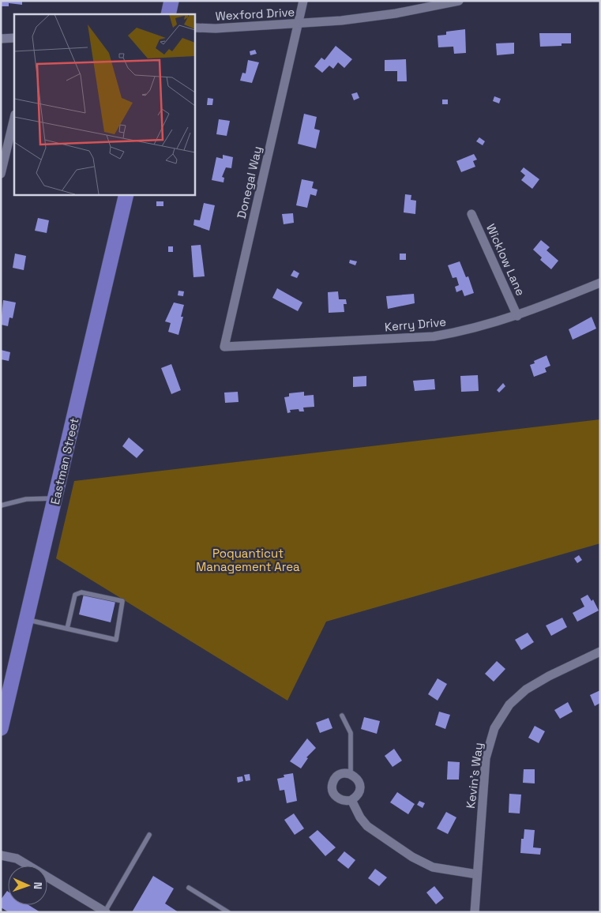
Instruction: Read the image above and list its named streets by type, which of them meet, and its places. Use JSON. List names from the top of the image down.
{
  "streets": {
    "main road": ["Eastman Street"],
    "street": [
      "Wexford Drive",
      "Donegal Way",
      "Wicklow Lane",
      "Kerry Drive",
      "Kevin's Way"
    ]
  },
  "crossings": [
    ["Wexford Drive", "Donegal Way"],
    ["Donegal Way", "Kerry Drive"],
    ["Wicklow Lane", "Kerry Drive"]
  ],
  "parks": ["Poquanticut Management Area"],
  "north": "right"
}
